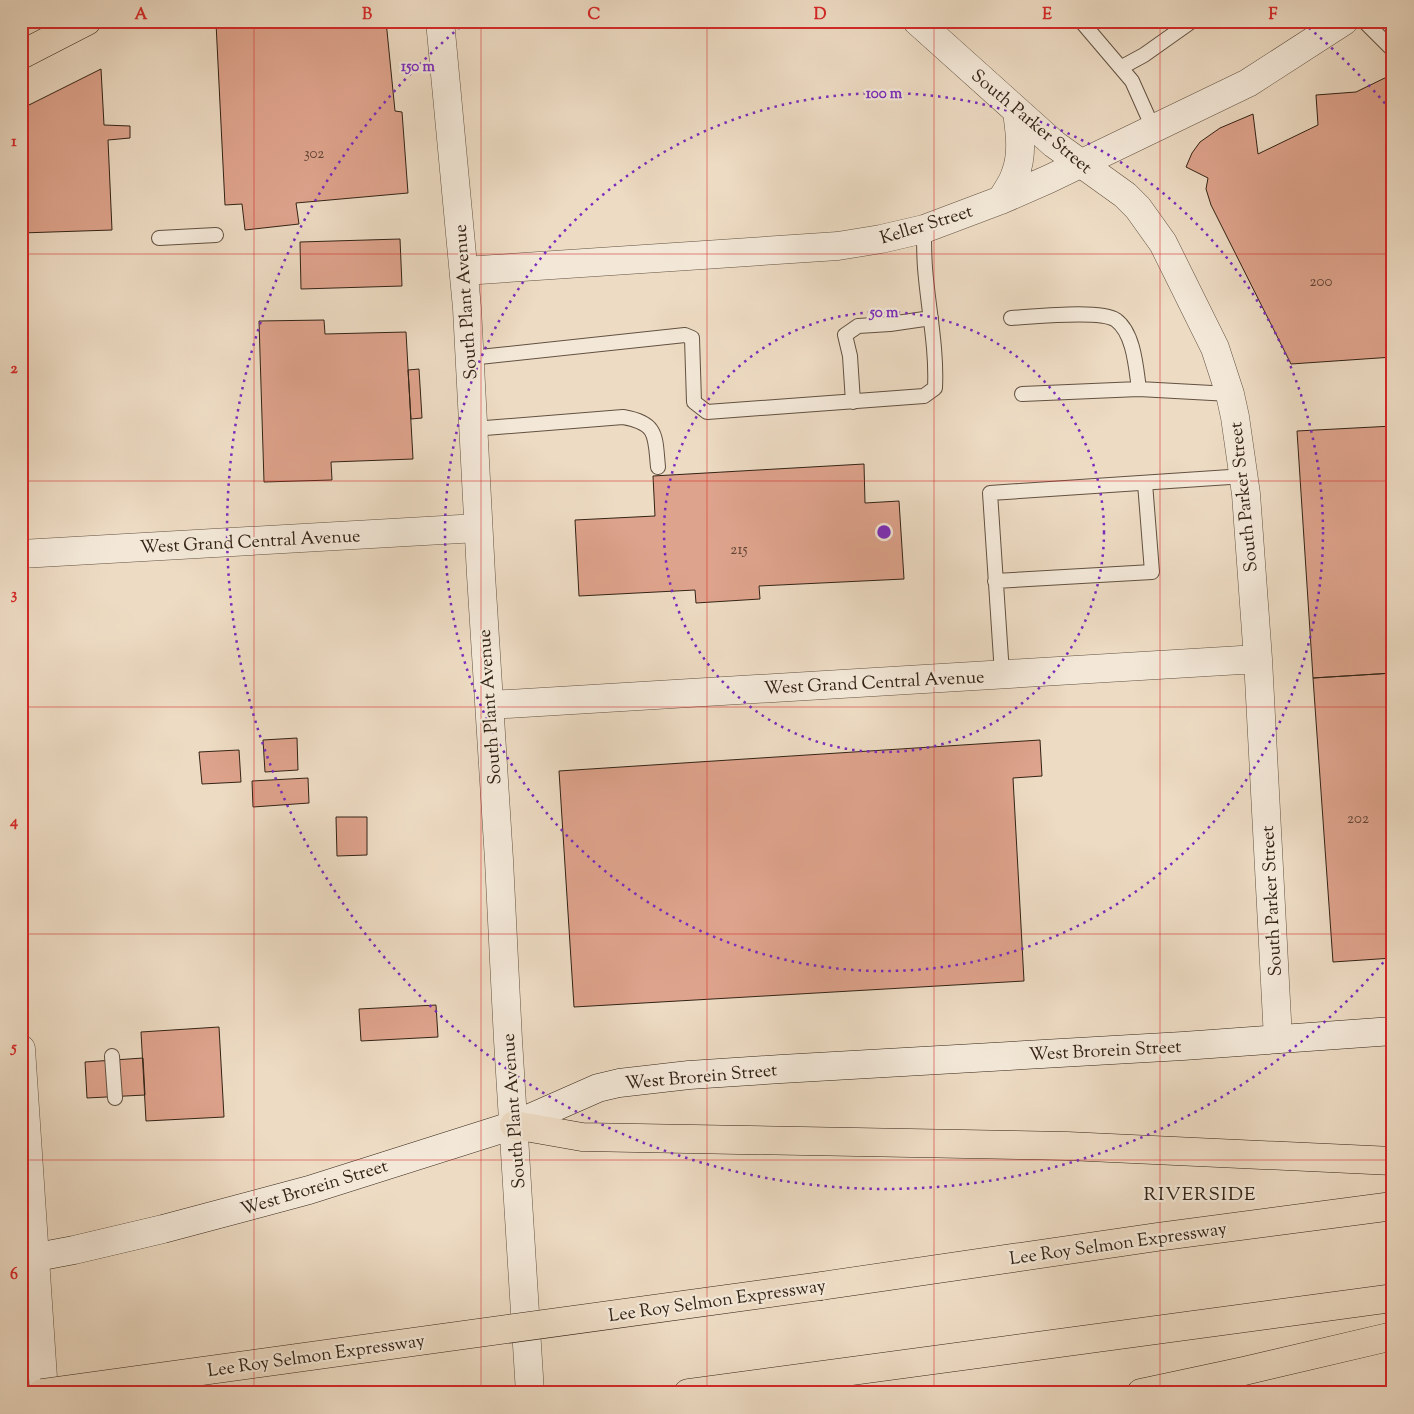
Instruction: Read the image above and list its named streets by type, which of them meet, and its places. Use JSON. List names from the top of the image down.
{
  "streets": {
    "main road": ["Lee Roy Selmon Expressway"],
    "street": [
      "South Parker Street",
      "Keller Street",
      "South Plant Avenue",
      "West Grand Central Avenue",
      "West Brorein Street"
    ]
  },
  "crossings": [
    ["South Parker Street", "Keller Street"],
    ["South Parker Street", "West Grand Central Avenue"],
    ["South Parker Street", "West Brorein Street"],
    ["Keller Street", "South Plant Avenue"],
    ["South Plant Avenue", "West Grand Central Avenue"],
    ["South Plant Avenue", "West Brorein Street"]
  ],
  "districts": ["RIVERSIDE"],
  "house_numbers": [
    "302",
    "200",
    "215",
    "202"
  ],
  "grid": {
    "columns": [
      "A",
      "B",
      "C",
      "D",
      "E",
      "F"
    ],
    "rows": [
      "1",
      "2",
      "3",
      "4",
      "5",
      "6"
    ]
  },
  "rings": ["150 m", "100 m", "50 m"]
}
